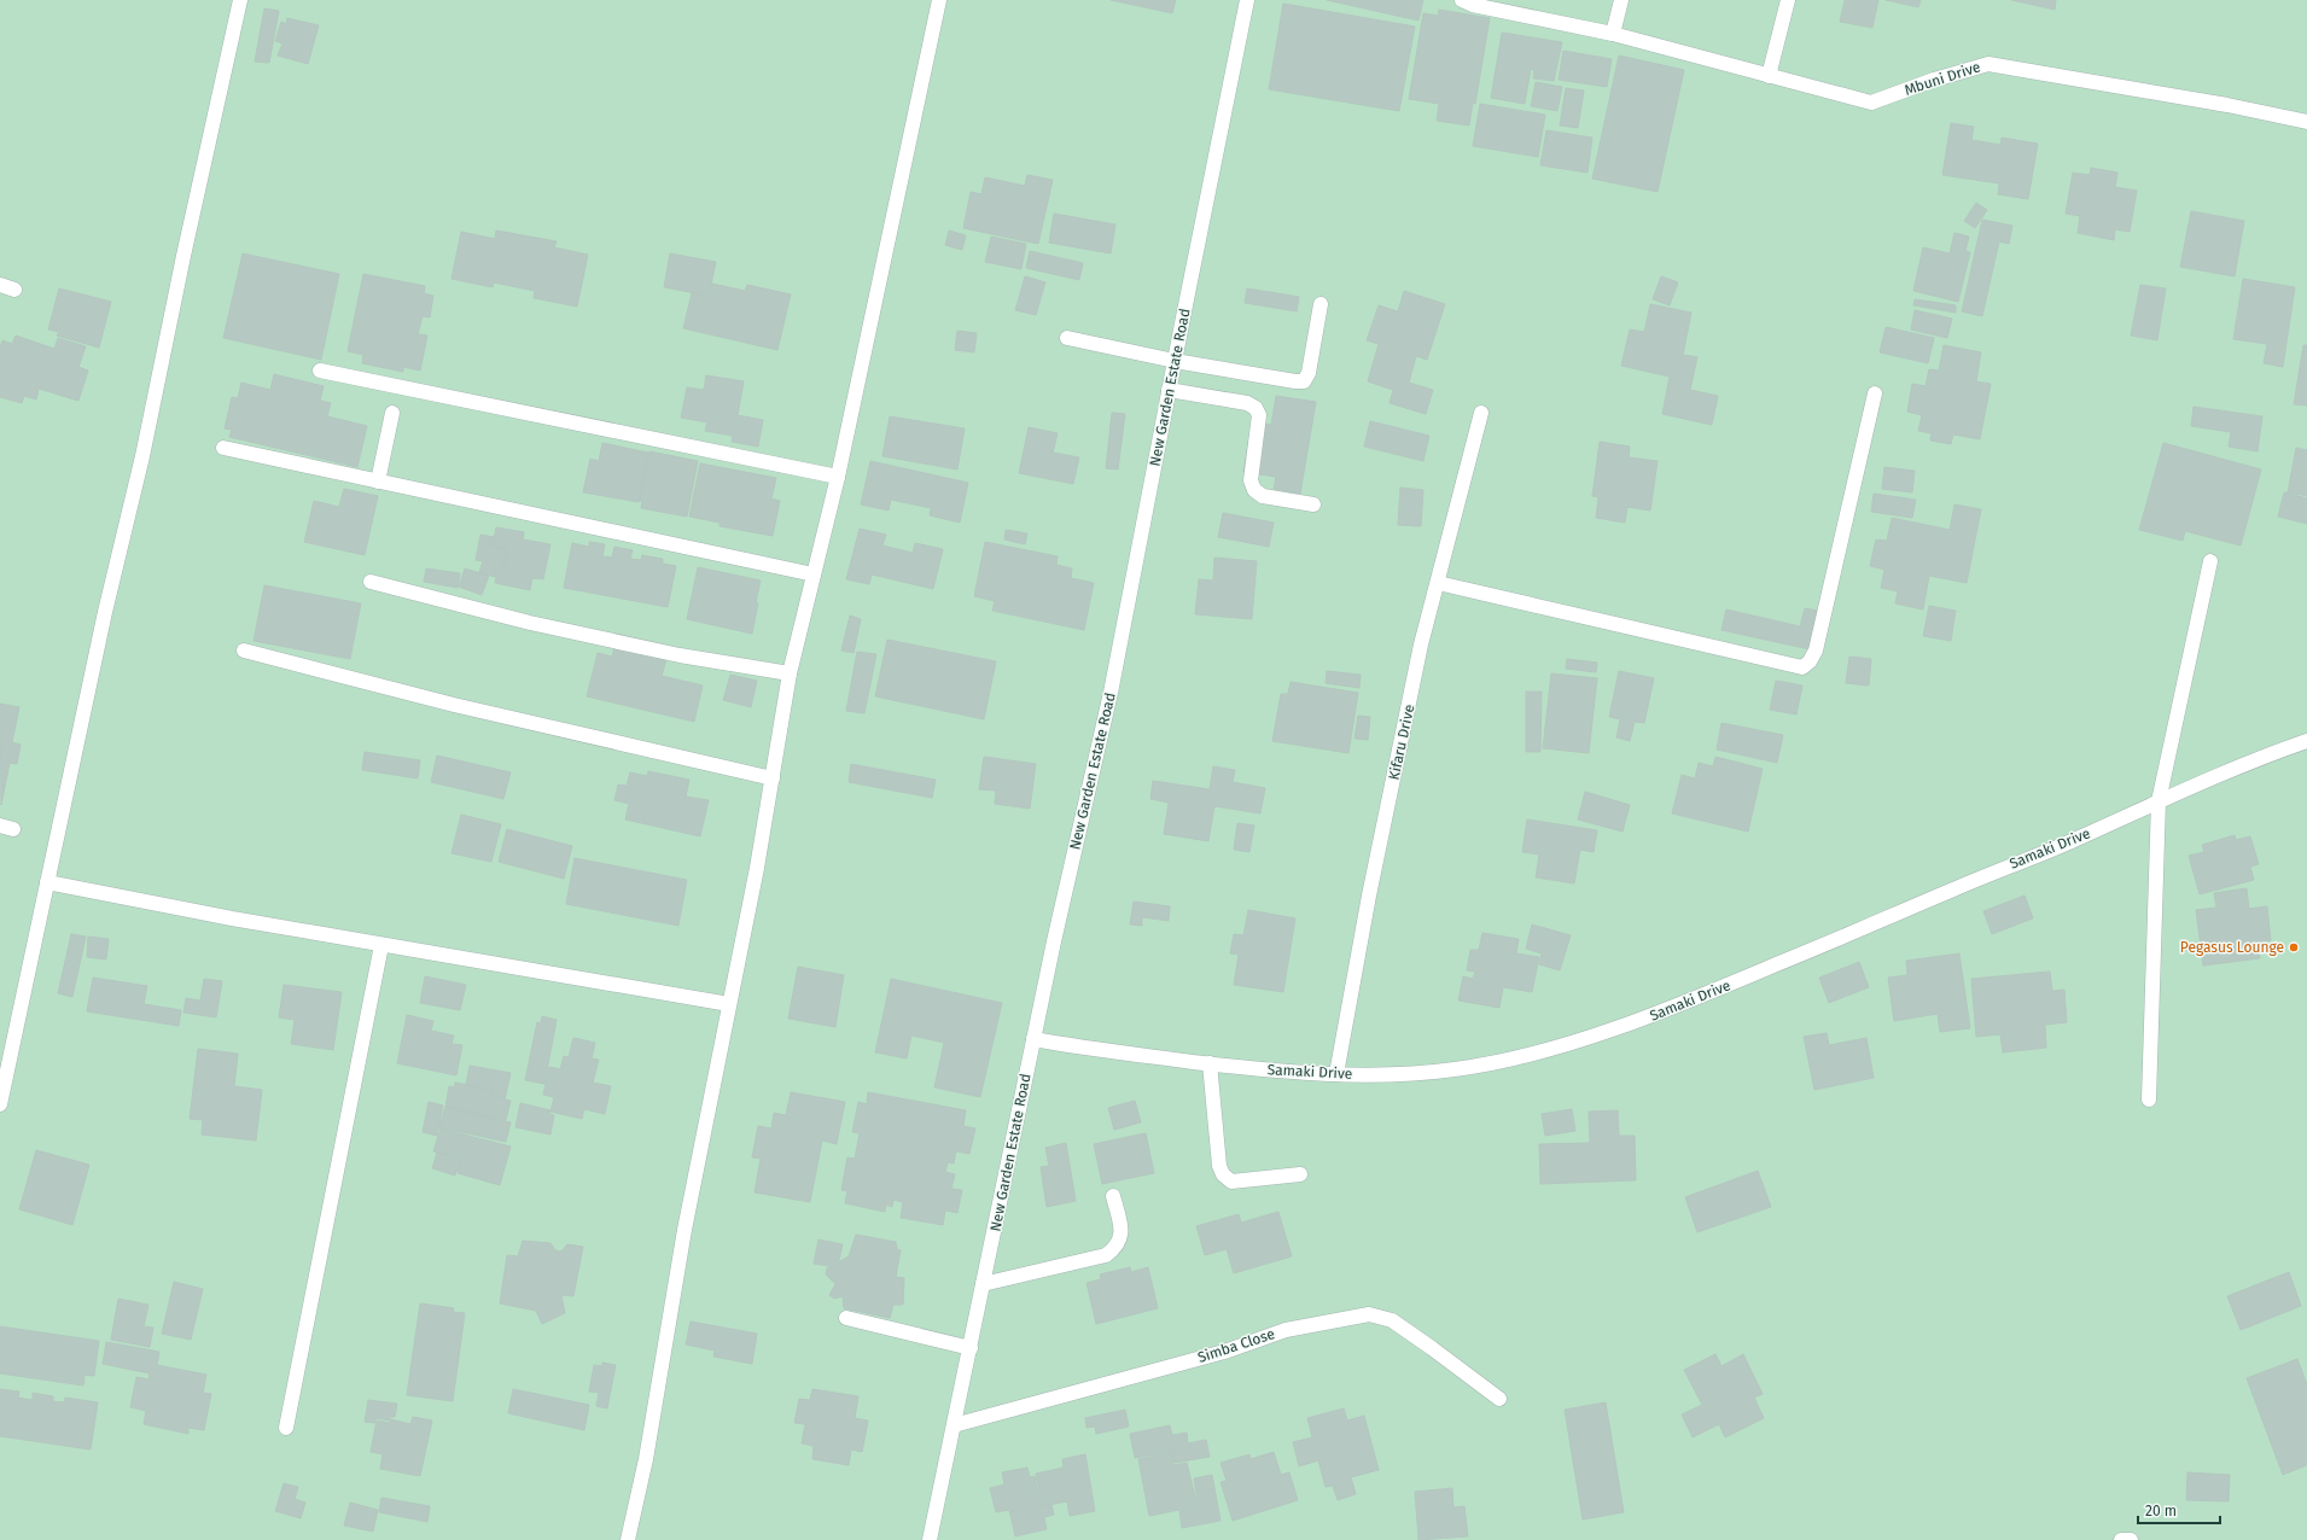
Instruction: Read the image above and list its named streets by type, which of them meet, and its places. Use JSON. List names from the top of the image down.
{
  "streets": {
    "street": [
      "Mbuni Drive",
      "New Garden Estate Road",
      "Kifaru Drive",
      "Samaki Drive",
      "Simba Close"
    ]
  },
  "crossings": [
    ["New Garden Estate Road", "Samaki Drive"],
    ["New Garden Estate Road", "Simba Close"],
    ["Kifaru Drive", "Samaki Drive"]
  ],
  "places": ["Pegasus Lounge"],
  "scale_bar": "20 m"
}
